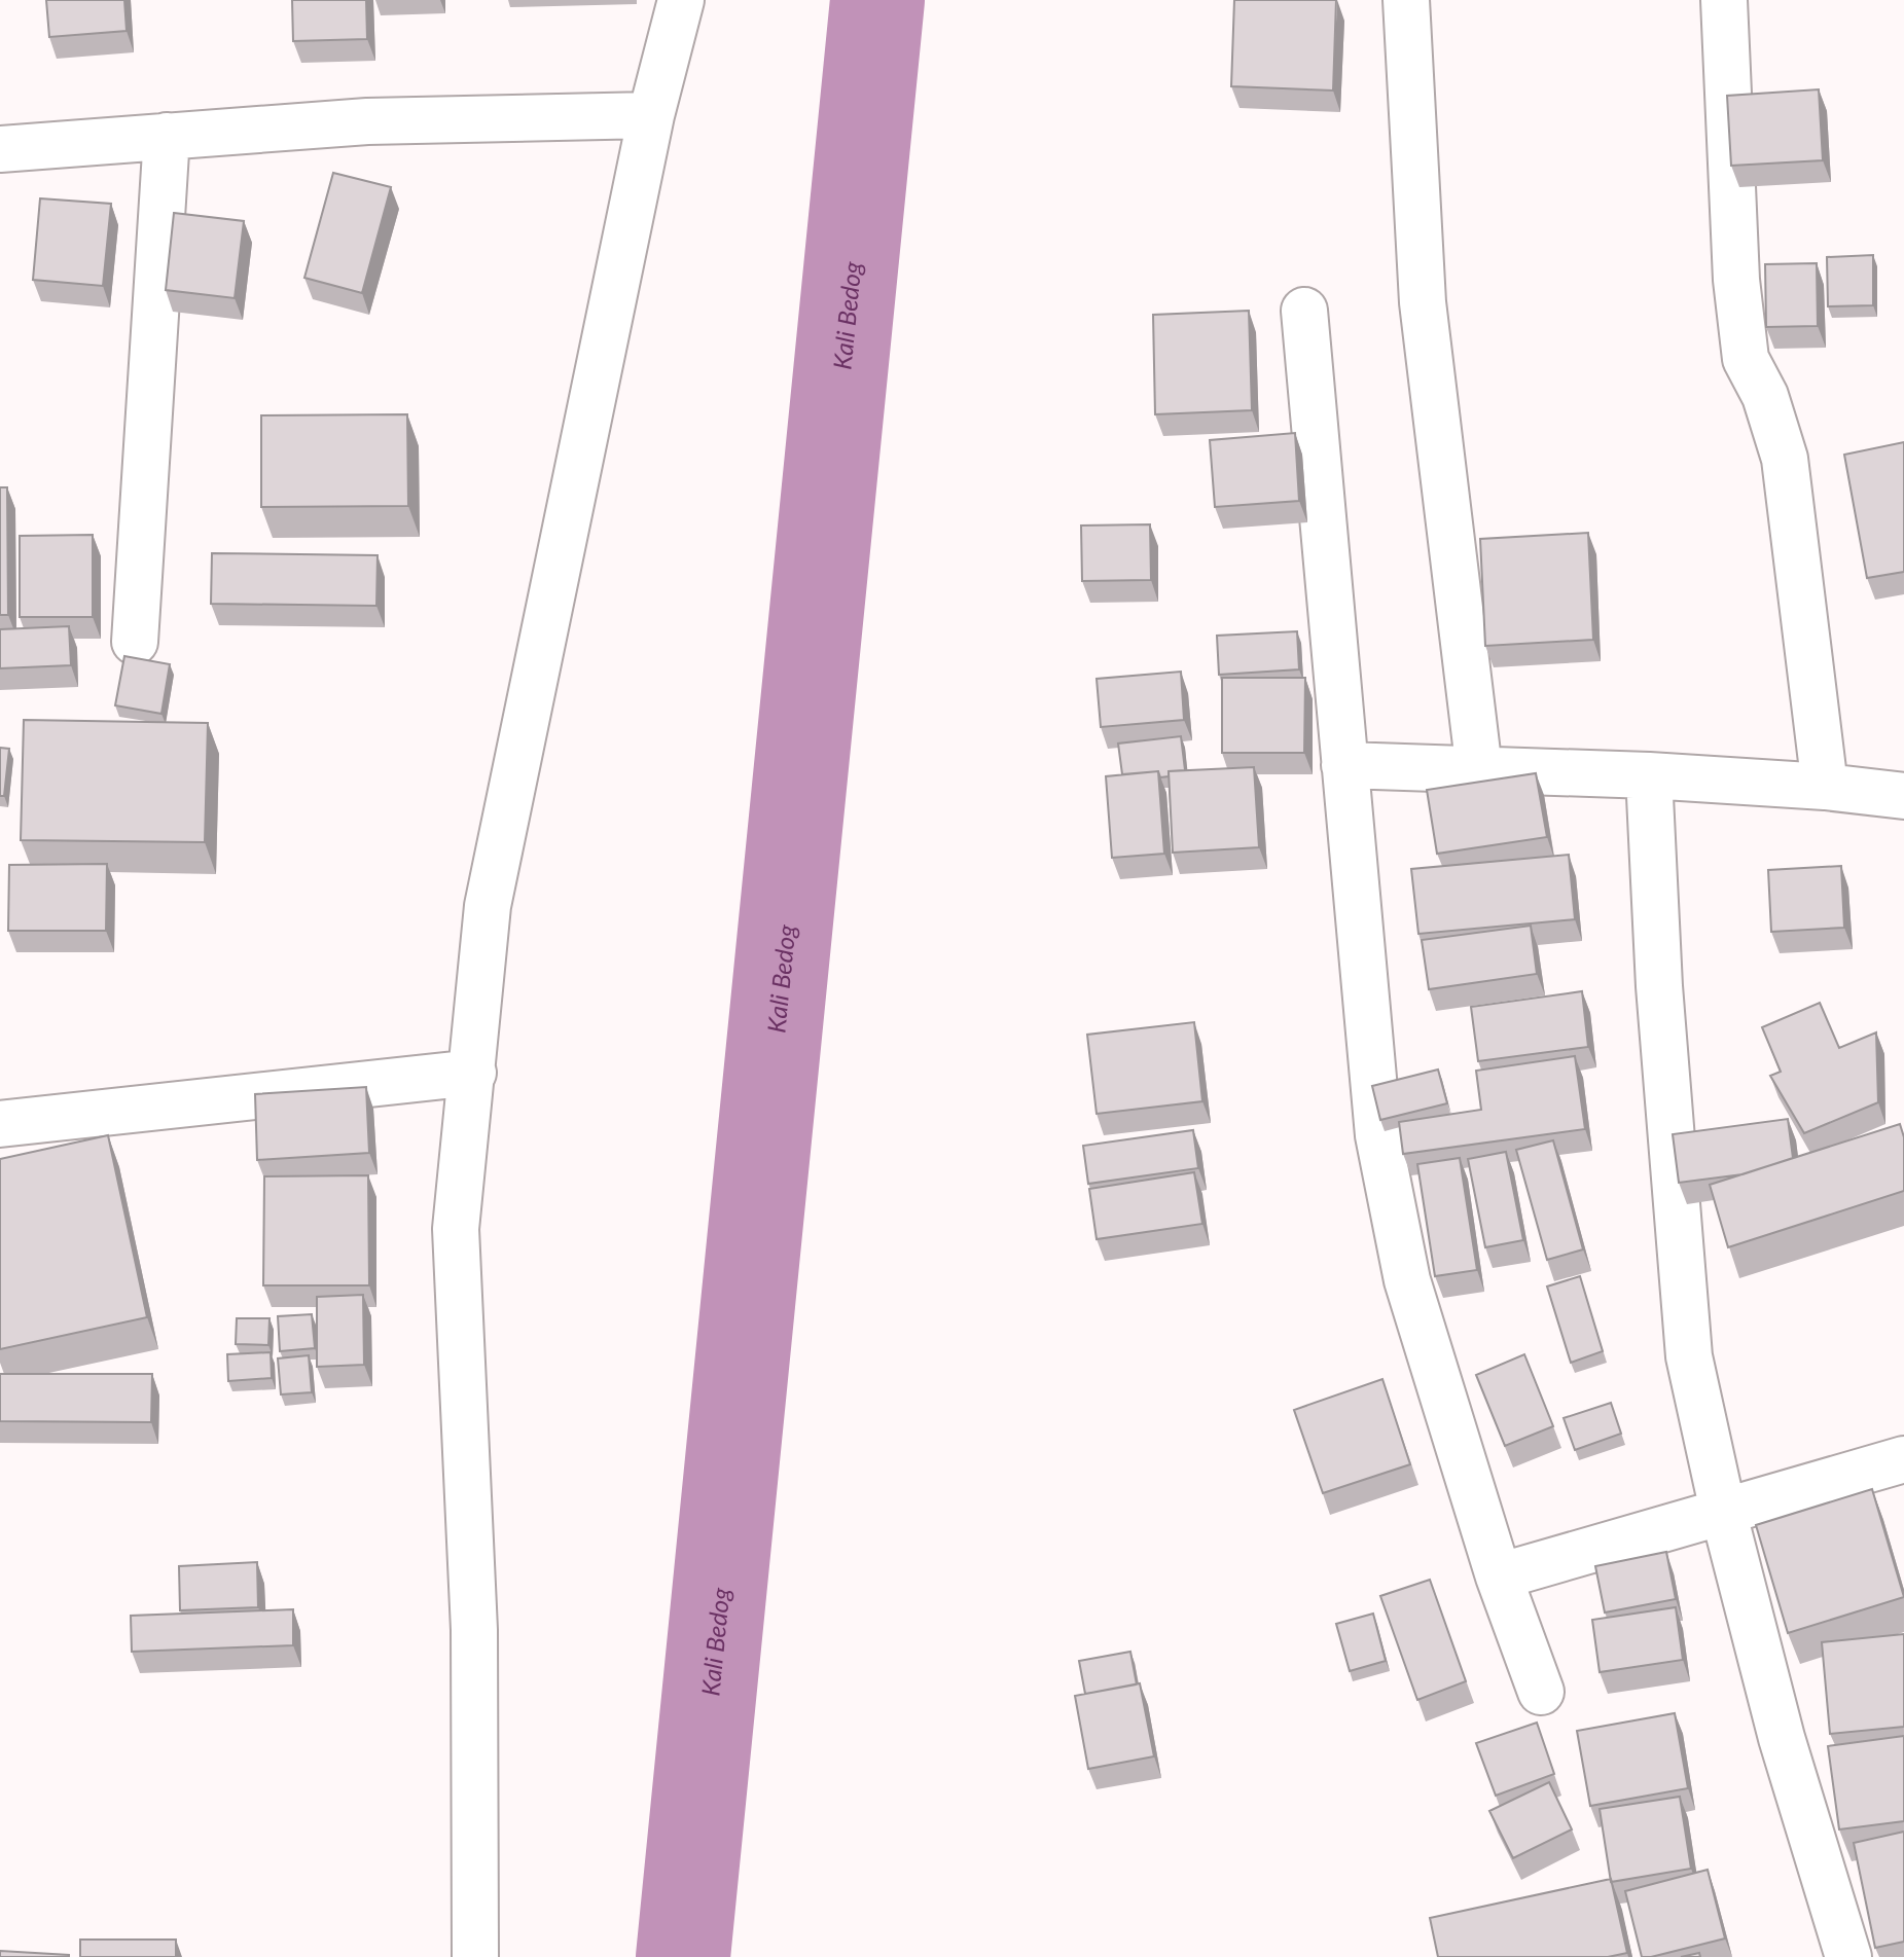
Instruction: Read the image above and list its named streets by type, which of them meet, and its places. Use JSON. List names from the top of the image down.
{
  "water": ["Kali Bedog"]
}
